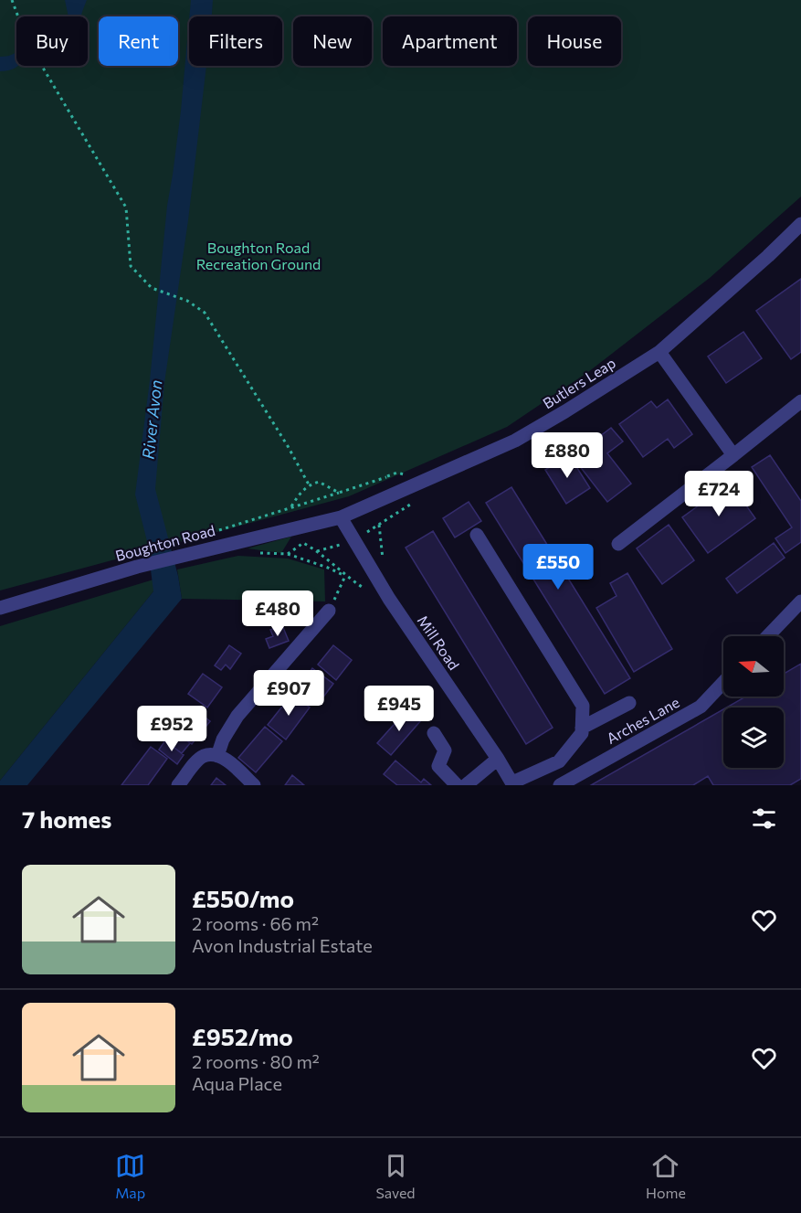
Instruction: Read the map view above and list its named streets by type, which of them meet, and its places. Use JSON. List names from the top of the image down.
{
  "streets": {
    "street": [
      "Butlers Leap",
      "Boughton Road",
      "Mill Road",
      "Arches Lane"
    ]
  },
  "crossings": [
    ["Butlers Leap", "Boughton Road"],
    ["Butlers Leap", "Mill Road"],
    ["Boughton Road", "Mill Road"]
  ],
  "water": ["River Avon"],
  "parks": ["Boughton Road Recreation Ground"],
  "north": "left",
  "page": {
    "chip": [
      "Buy",
      "Rent",
      "Filters",
      "New",
      "Apartment",
      "House"
    ],
    "price": [
      "£880",
      "£724",
      "£550",
      "£480",
      "£907",
      "£945",
      "£952"
    ],
    "heading": "7 homes",
    "list": [
      {
        "name": "£550/mo",
        "note": "2 rooms · 66 m² · Avon Industrial Estate"
      },
      {
        "name": "£952/mo",
        "note": "2 rooms · 80 m² · Aqua Place"
      }
    ],
    "tabs": ["Map", "Saved", "Home"]
  }
}
